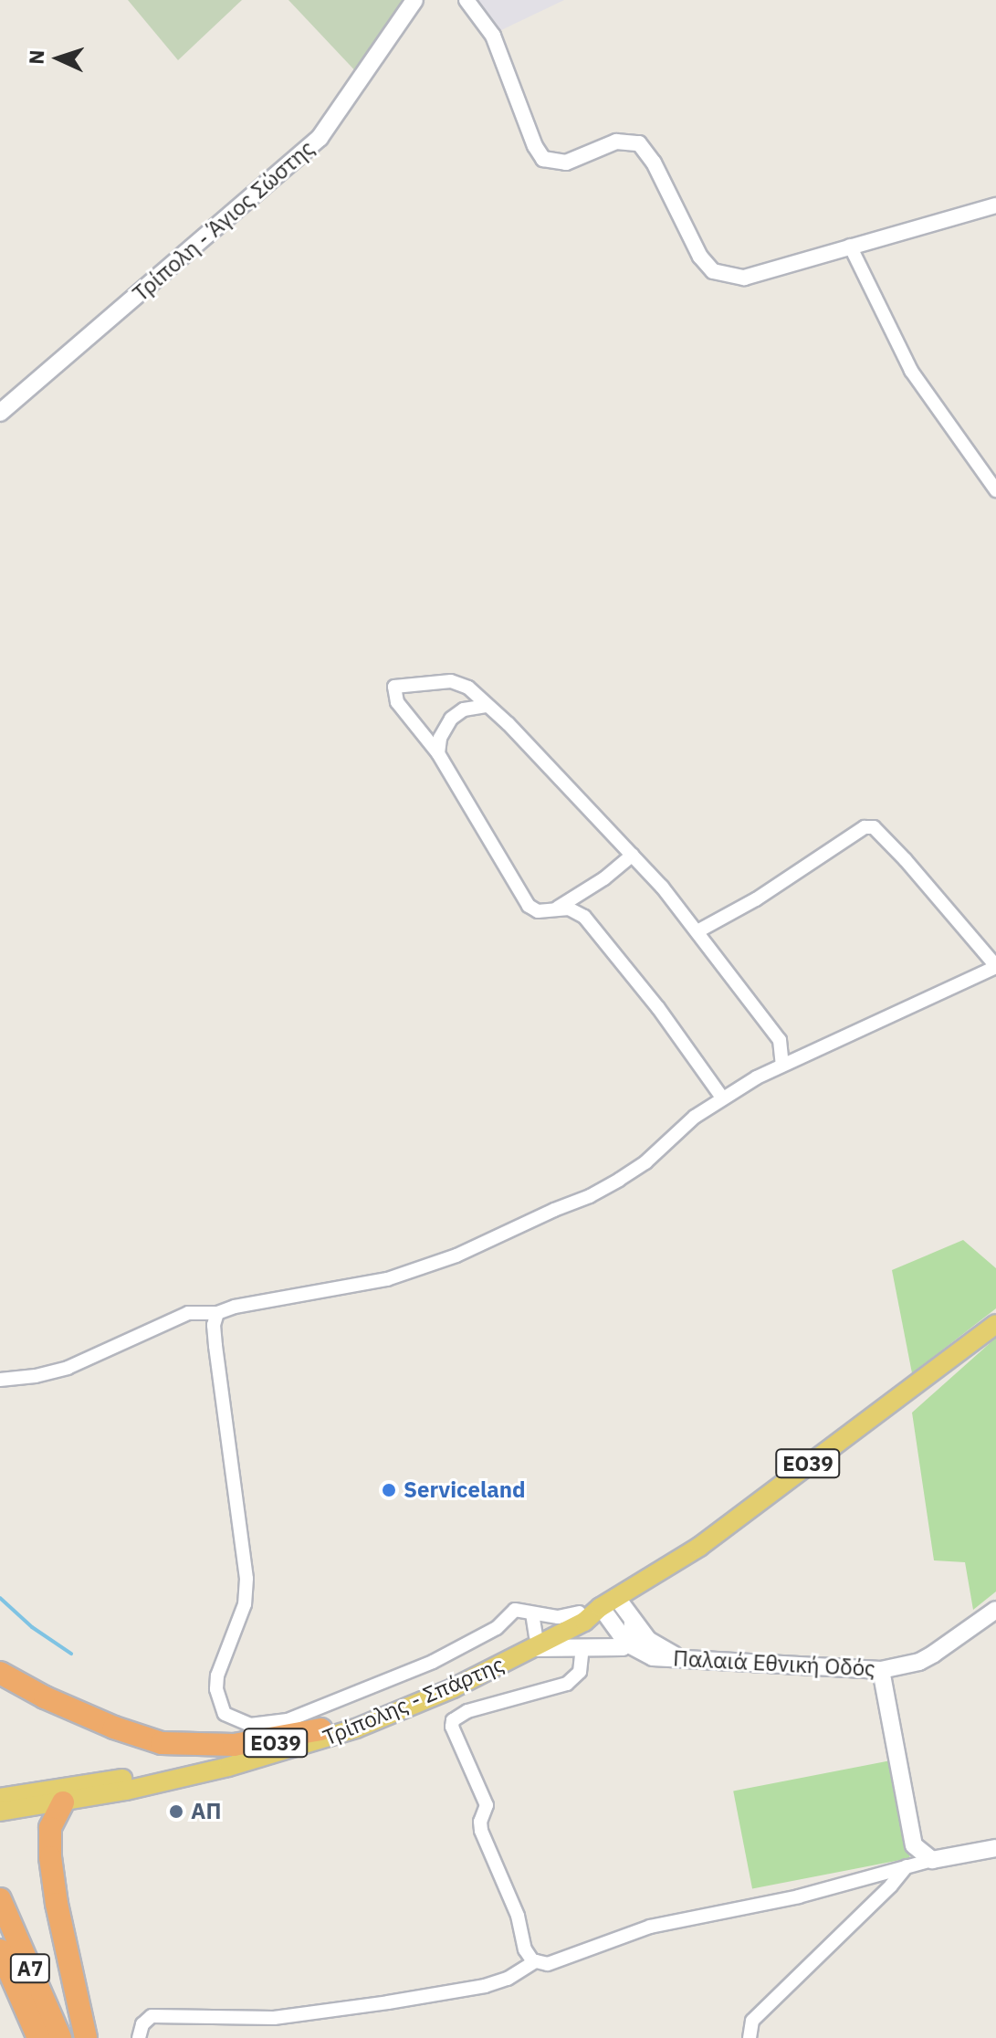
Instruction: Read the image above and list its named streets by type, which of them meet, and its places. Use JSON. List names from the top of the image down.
{
  "streets": {
    "highway": ["Α7"],
    "main road": [
      "Τρίπολη - Άγιος Σώστης",
      "ΕΟ39",
      "Παλαιά Εθνική Οδός",
      "Τρίπολης - Σπάρτης"
    ]
  },
  "places": ["Serviceland", "ΑΠ"],
  "north": "left"
}
